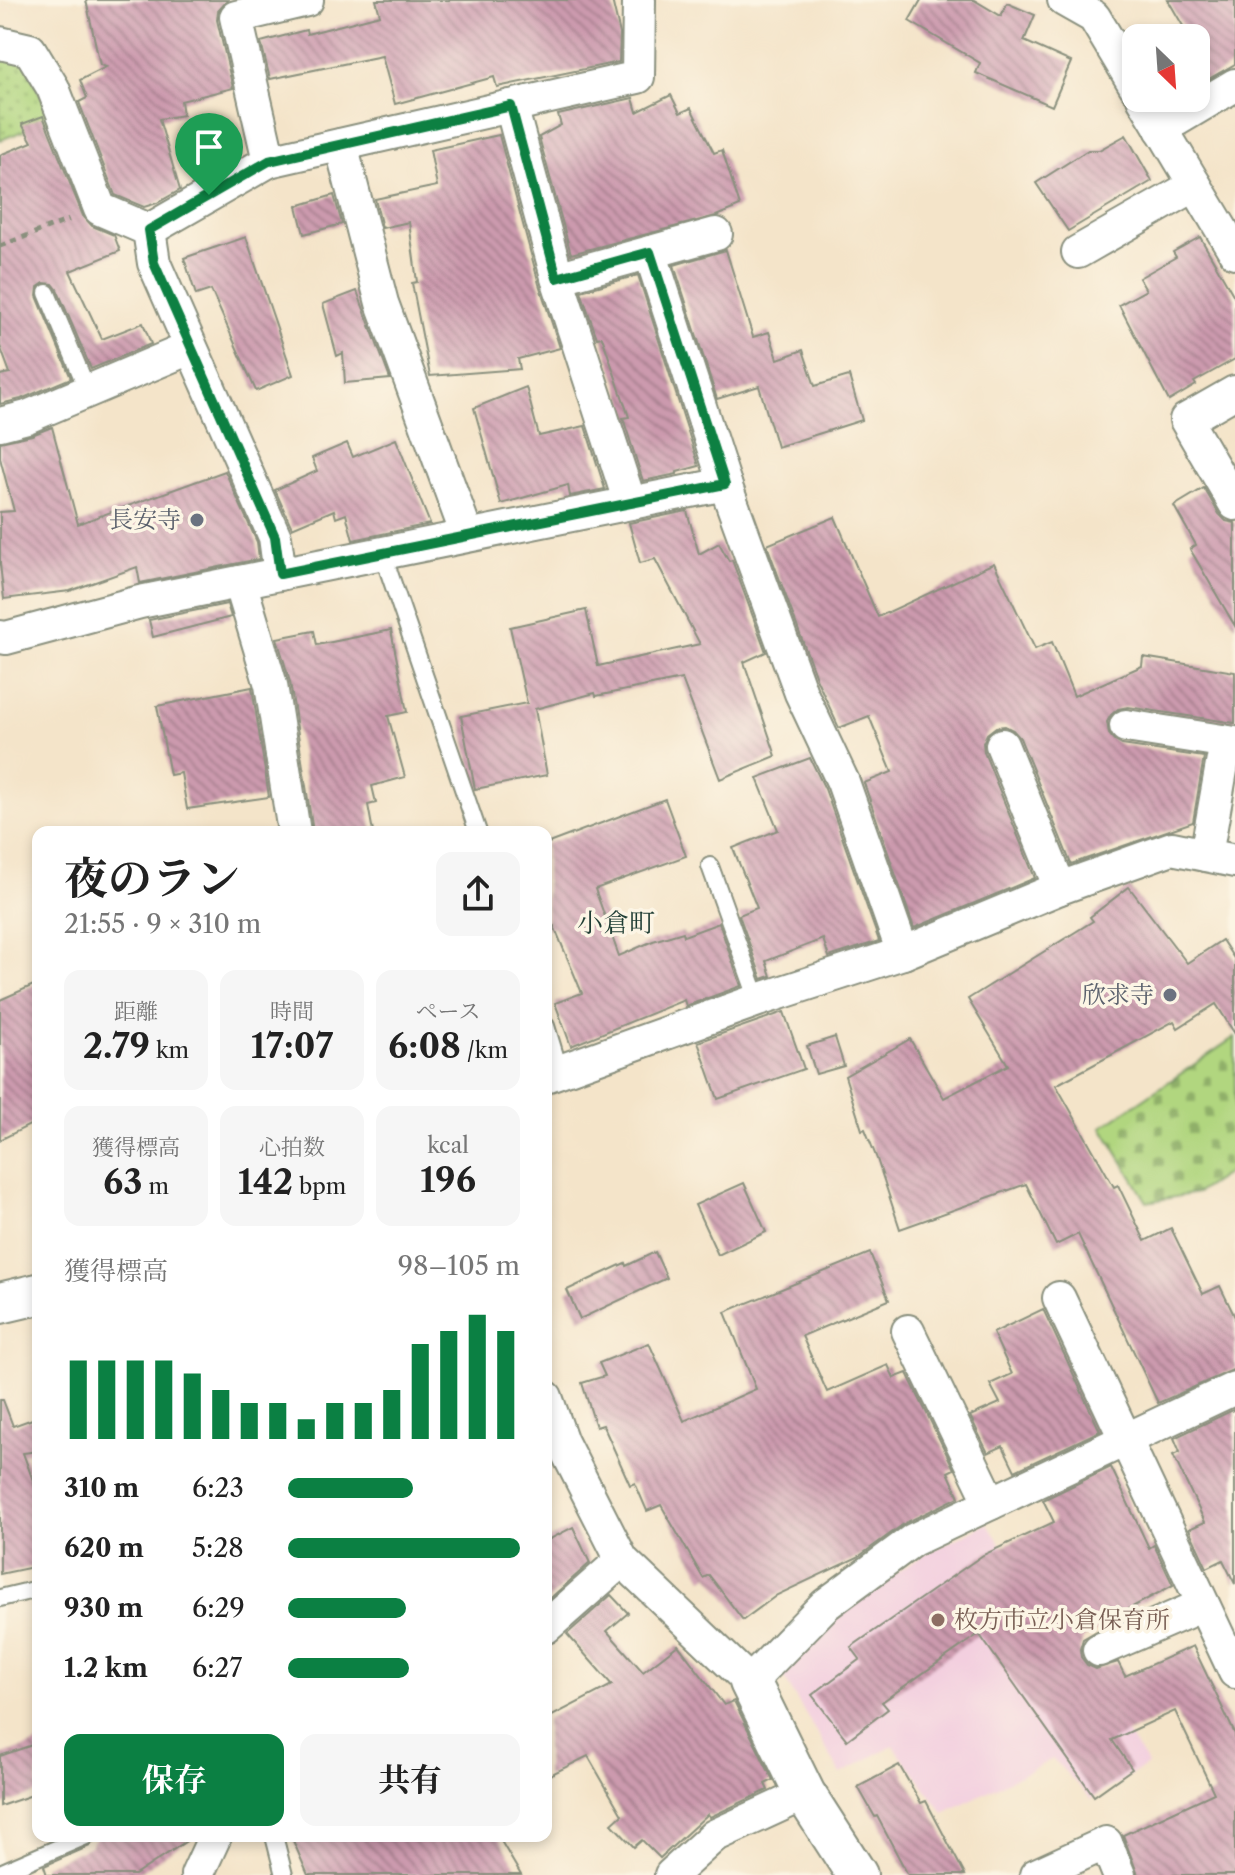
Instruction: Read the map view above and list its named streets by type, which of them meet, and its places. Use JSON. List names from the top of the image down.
{
  "districts": ["小倉町"],
  "places": ["長安寺", "欣求寺", "枚方市立小倉保育所"],
  "north": "bottom right",
  "page": {
    "heading": ["夜のラン", "21:55 · 9 × 310 m"],
    "stats": [
      ["距離", "2.79 km"],
      ["時間", "17:07"],
      ["ペース", "6:08 /km"],
      ["獲得標高", "63 m"],
      ["心拍数", "142 bpm"],
      ["kcal", "196"]
    ],
    "chart": ["獲得標高", "98–105 m"],
    "list": [
      {
        "name": "310 m",
        "note": "6:23"
      },
      {
        "name": "620 m",
        "note": "5:28"
      },
      {
        "name": "930 m",
        "note": "6:29"
      },
      {
        "name": "1.2 km",
        "note": "6:27"
      }
    ],
    "buttons": ["保存", "共有"]
  }
}
